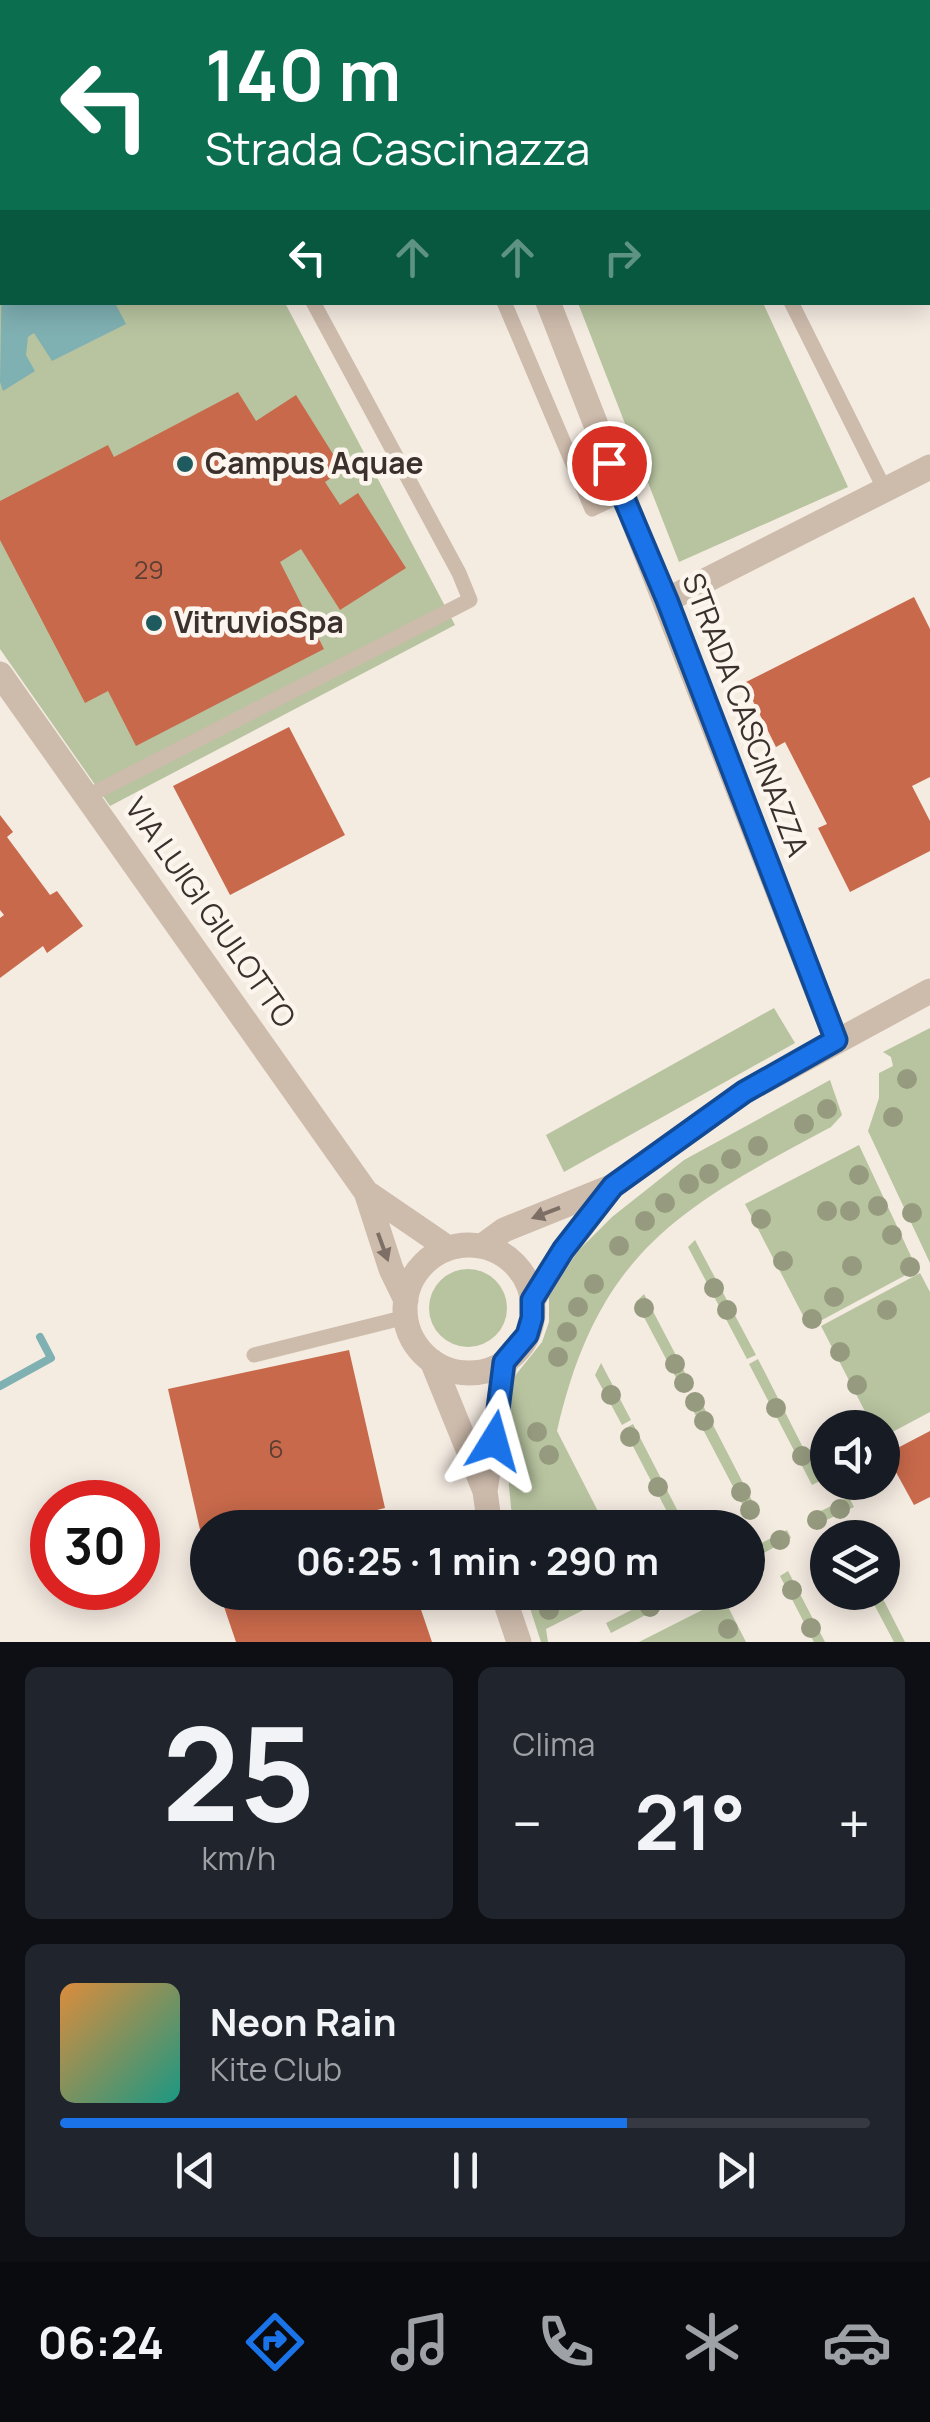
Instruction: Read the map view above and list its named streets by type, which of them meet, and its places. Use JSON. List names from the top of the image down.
{
  "streets": {
    "street": ["STRADA CASCINAZZA", "VIA LUIGI GIULOTTO"]
  },
  "places": ["Campus Aquae", "VitruvioSpa"],
  "house_numbers": ["29", "6"],
  "page": {
    "turn": ["140 m", "Strada Cascinazza"],
    "limit": "30",
    "trip": "06:25 · 1 min · 290 m",
    "tile": [
      ["25", "km/h"],
      "Clima"
    ],
    "heat": ["−", "21°", "+"],
    "song": ["Neon Rain", "Kite Club"],
    "tabs": "06:24"
  }
}
